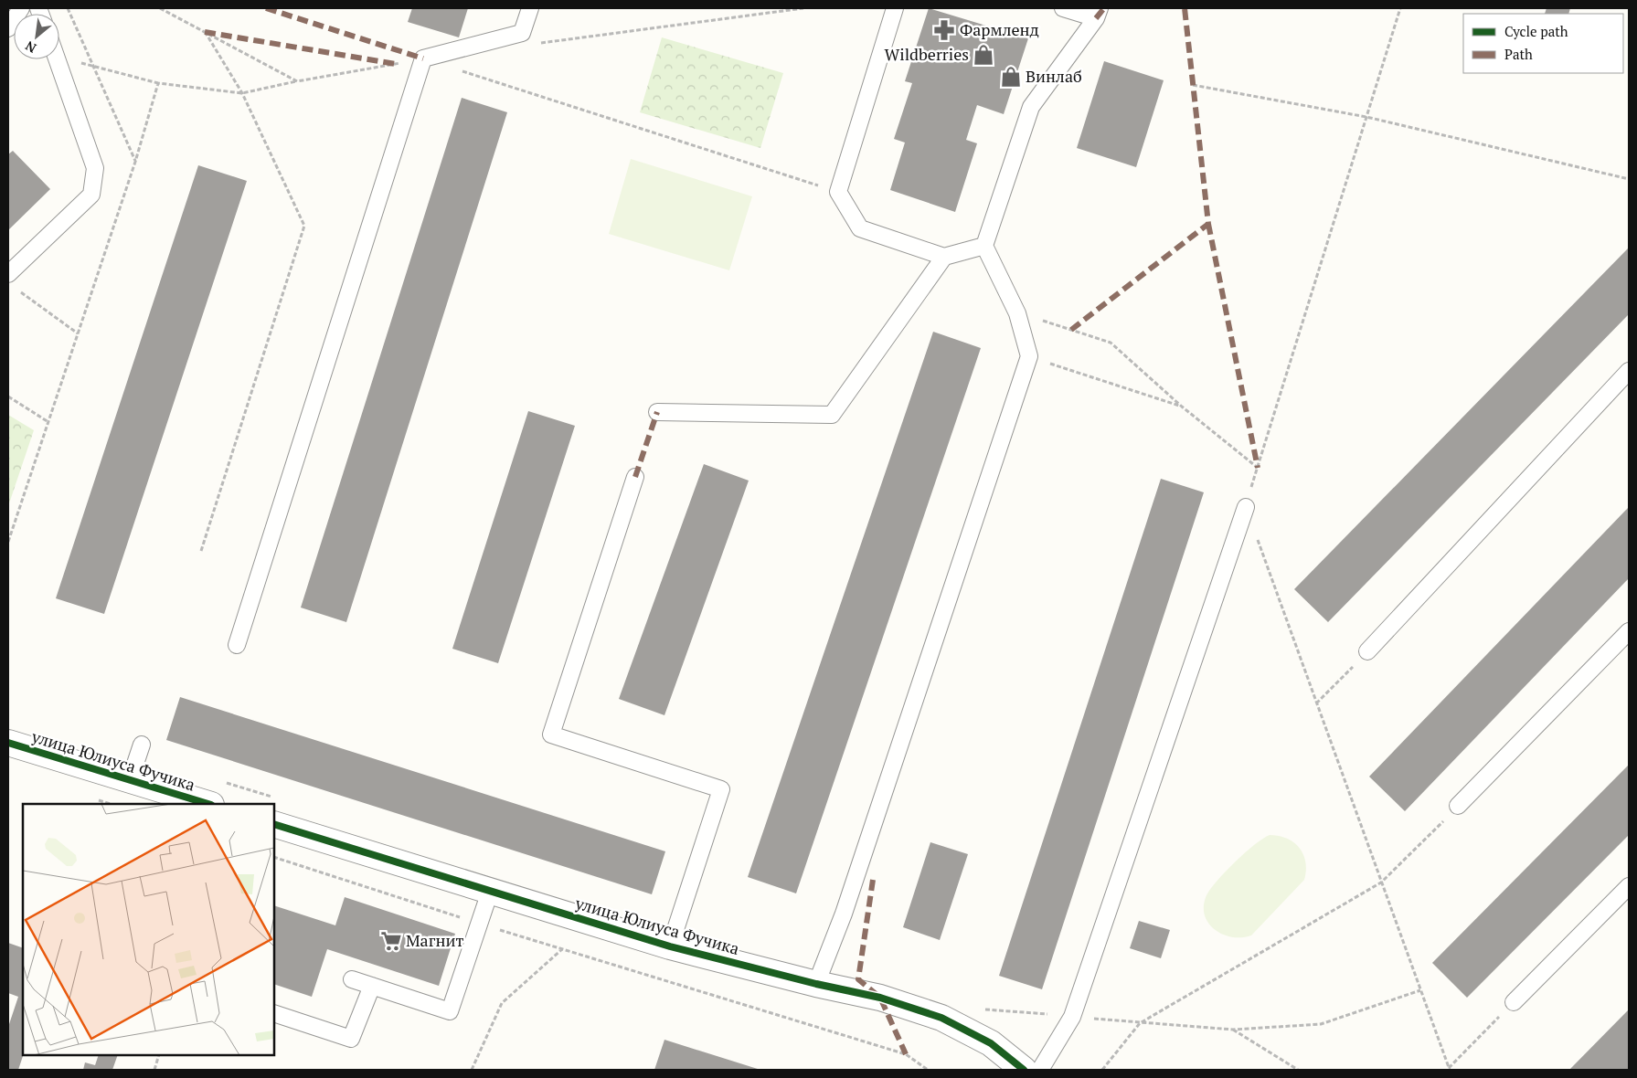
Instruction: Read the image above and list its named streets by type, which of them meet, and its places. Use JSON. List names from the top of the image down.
{
  "streets": {
    "street": ["улица Юлиуса Фучика"]
  },
  "places": {
    "pharmacy": ["Фармленд"],
    "shop": ["Wildberries", "Винлаб"],
    "supermarket": ["Магнит"]
  },
  "legend": ["Cycle path", "Path"],
  "north": "bottom left"
}
